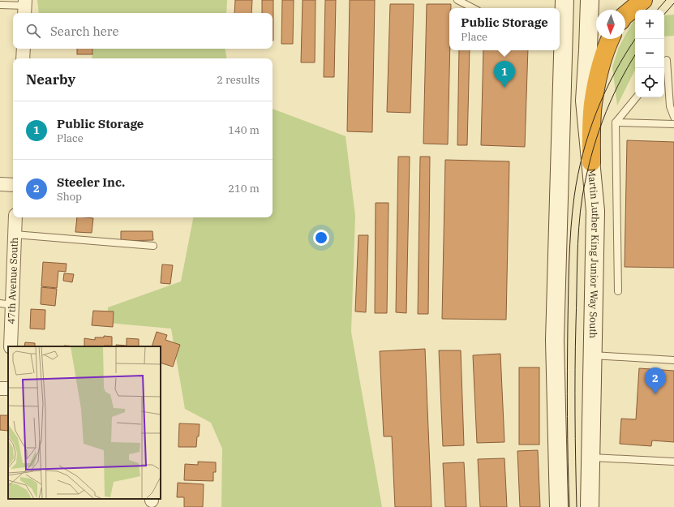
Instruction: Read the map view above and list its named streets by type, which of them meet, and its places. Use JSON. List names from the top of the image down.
{
  "streets": {
    "main road": ["Martin Luther King Junior Way South"],
    "street": ["47th Avenue South"]
  },
  "north": "bottom",
  "page": {
    "popup": ["Public Storage", "Place"],
    "map_buttons": ["+", "−"],
    "search": "Search here",
    "heading": ["Nearby", "2 results"],
    "pins": ["1", "2"],
    "list": [
      {
        "mark": "1",
        "name": "Public Storage",
        "note": "Place",
        "value": "140 m"
      },
      {
        "mark": "2",
        "name": "Steeler Inc.",
        "note": "Shop",
        "value": "210 m"
      }
    ]
  }
}
